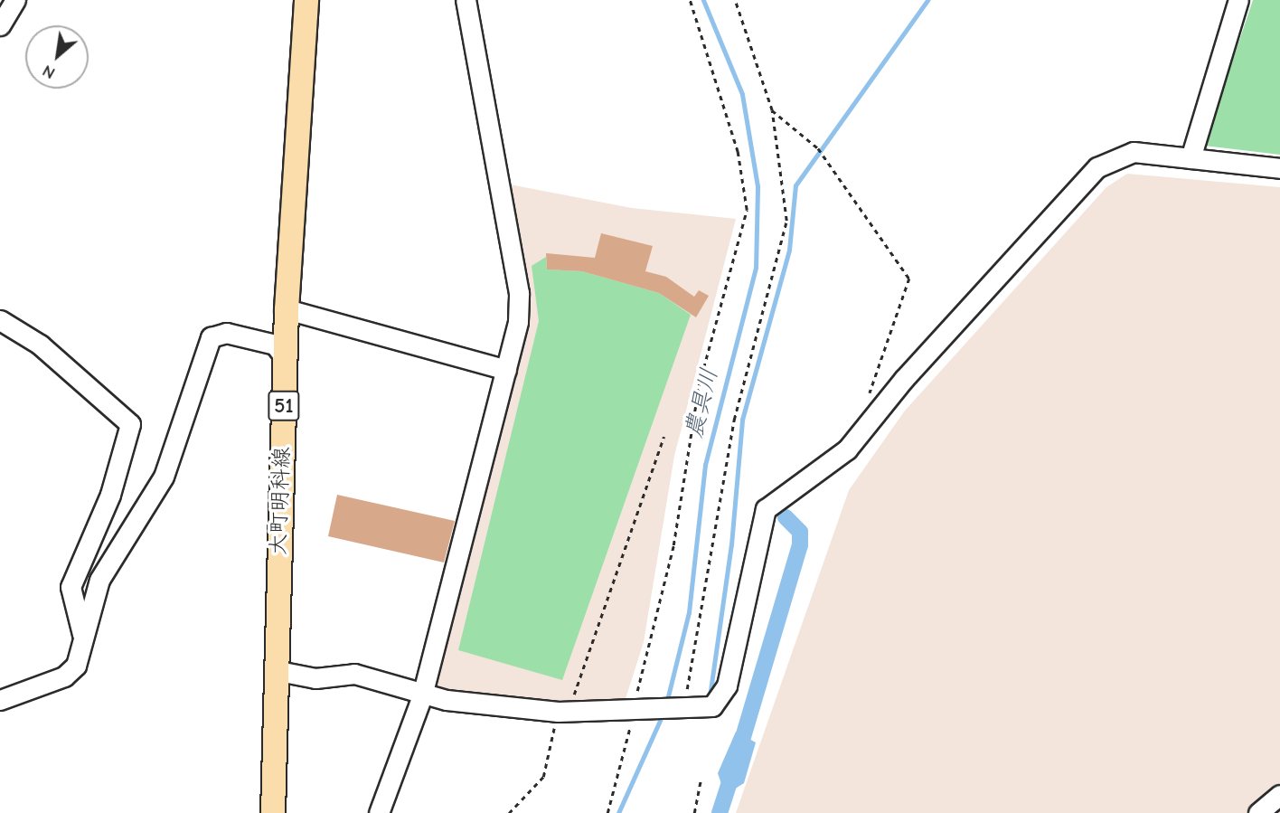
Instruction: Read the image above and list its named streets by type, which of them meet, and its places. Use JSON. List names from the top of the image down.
{
  "streets": {
    "main road": ["51", "大町明科線"]
  },
  "water": ["農具川"],
  "north": "bottom left"
}
